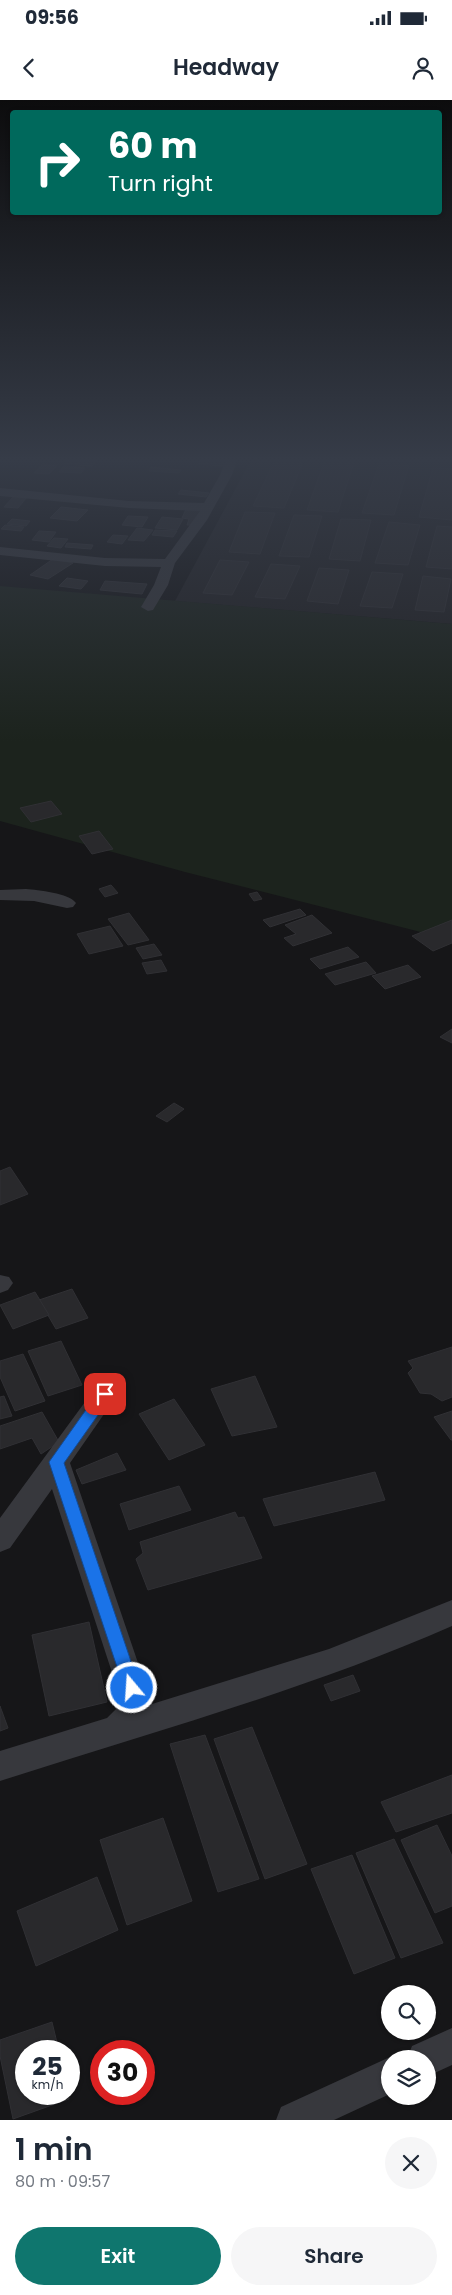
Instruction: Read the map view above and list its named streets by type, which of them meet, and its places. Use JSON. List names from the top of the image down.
{
  "page": {
    "status": "09:56",
    "header": "Headway",
    "turn": ["60 m", "Turn right"],
    "speed": "25 km/h",
    "limit": "30",
    "heading": ["1 min", "80 m · 09:57"],
    "buttons": ["Exit", "Share"]
  }
}
